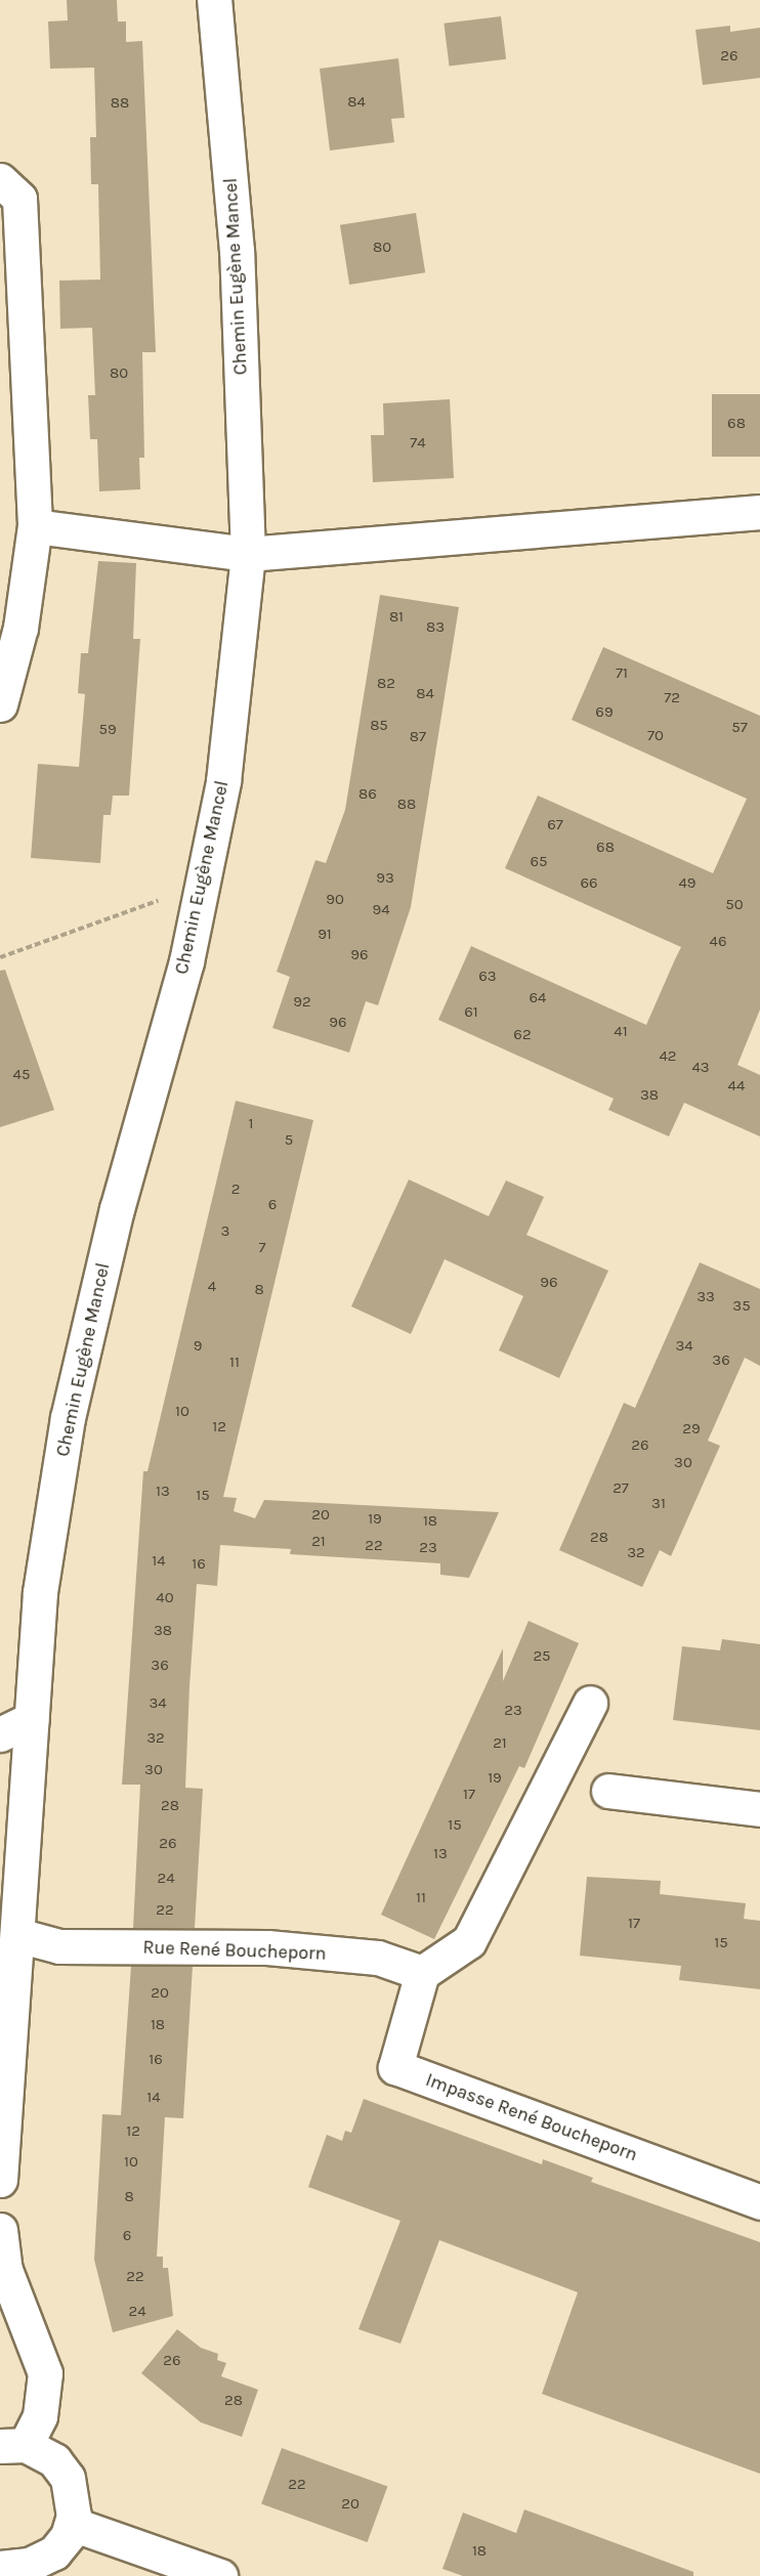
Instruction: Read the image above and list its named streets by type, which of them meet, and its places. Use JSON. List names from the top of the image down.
{
  "streets": {
    "street": ["Chemin Eugène Mancel", "Rue René Boucheporn", "Impasse René Boucheporn"]
  },
  "crossings": [
    ["Chemin Eugène Mancel", "Rue René Boucheporn"],
    ["Rue René Boucheporn", "Impasse René Boucheporn"]
  ],
  "house_numbers": [
    "26",
    "84",
    "88",
    "80",
    "80",
    "68",
    "74",
    "81",
    "83",
    "71",
    "82",
    "84",
    "72",
    "69",
    "85",
    "57",
    "59",
    "70",
    "87",
    "86",
    "88",
    "67",
    "68",
    "65",
    "93",
    "66",
    "49",
    "90",
    "50",
    "94",
    "91",
    "46",
    "96",
    "63",
    "64",
    "92",
    "61",
    "96",
    "41",
    "62",
    "42",
    "43",
    "45",
    "44",
    "38",
    "1",
    "5",
    "2",
    "6",
    "3",
    "7",
    "96",
    "4",
    "8",
    "33",
    "35",
    "9",
    "34",
    "36",
    "11",
    "10",
    "12",
    "29",
    "26",
    "30",
    "27",
    "13",
    "15",
    "31",
    "20",
    "19",
    "18",
    "28",
    "21",
    "22",
    "23",
    "32",
    "14",
    "16",
    "40",
    "38",
    "25",
    "36",
    "34",
    "23",
    "32",
    "21",
    "30",
    "19",
    "17",
    "28",
    "15",
    "26",
    "13",
    "24",
    "11",
    "22",
    "17",
    "15",
    "20",
    "18",
    "16",
    "14",
    "12",
    "10",
    "8",
    "6",
    "22",
    "24",
    "26",
    "28",
    "22",
    "20",
    "18"
  ]
}
